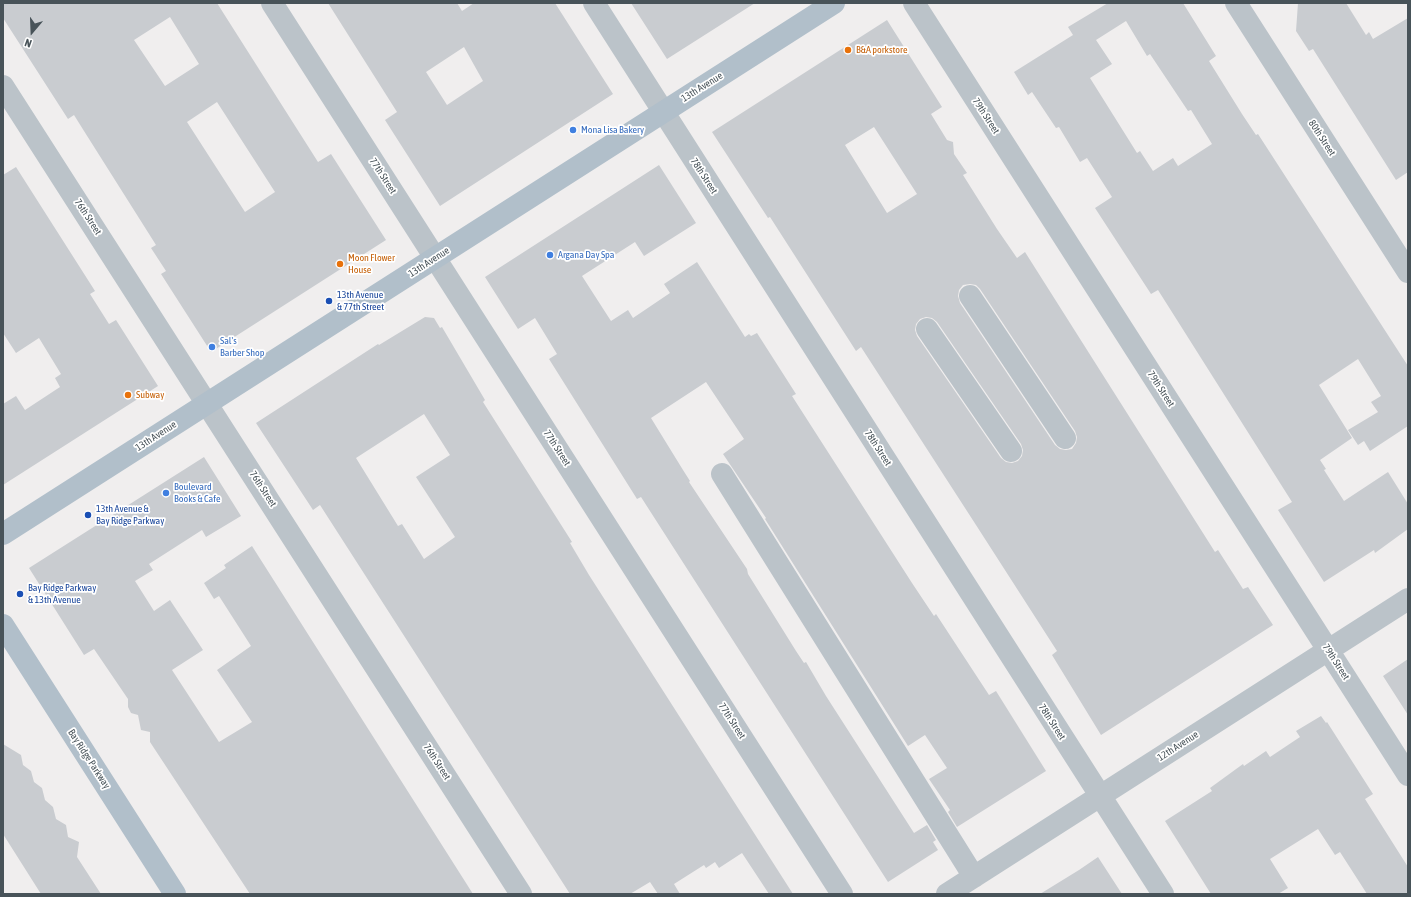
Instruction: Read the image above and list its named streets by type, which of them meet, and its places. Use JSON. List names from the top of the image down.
{
  "streets": {
    "main road": ["13th Avenue", "Bay Ridge Parkway"],
    "street": [
      "79th Street",
      "80th Street",
      "77th Street",
      "78th Street",
      "76th Street",
      "12th Avenue"
    ]
  },
  "crossings": [
    ["13th Avenue", "77th Street"],
    ["13th Avenue", "78th Street"],
    ["13th Avenue", "76th Street"],
    ["79th Street", "12th Avenue"],
    ["78th Street", "12th Avenue"]
  ],
  "places": [
    "B&A porkstore",
    "Mona Lisa Bakery",
    "Argana Day Spa",
    "Moon Flower House",
    "13th Avenue & 77th Street",
    "Sal's Barber Shop",
    "Subway",
    "Boulevard Books & Cafe",
    "13th Avenue & Bay Ridge Parkway",
    "Bay Ridge Parkway & 13th Avenue"
  ],
  "north": "bottom"
}
